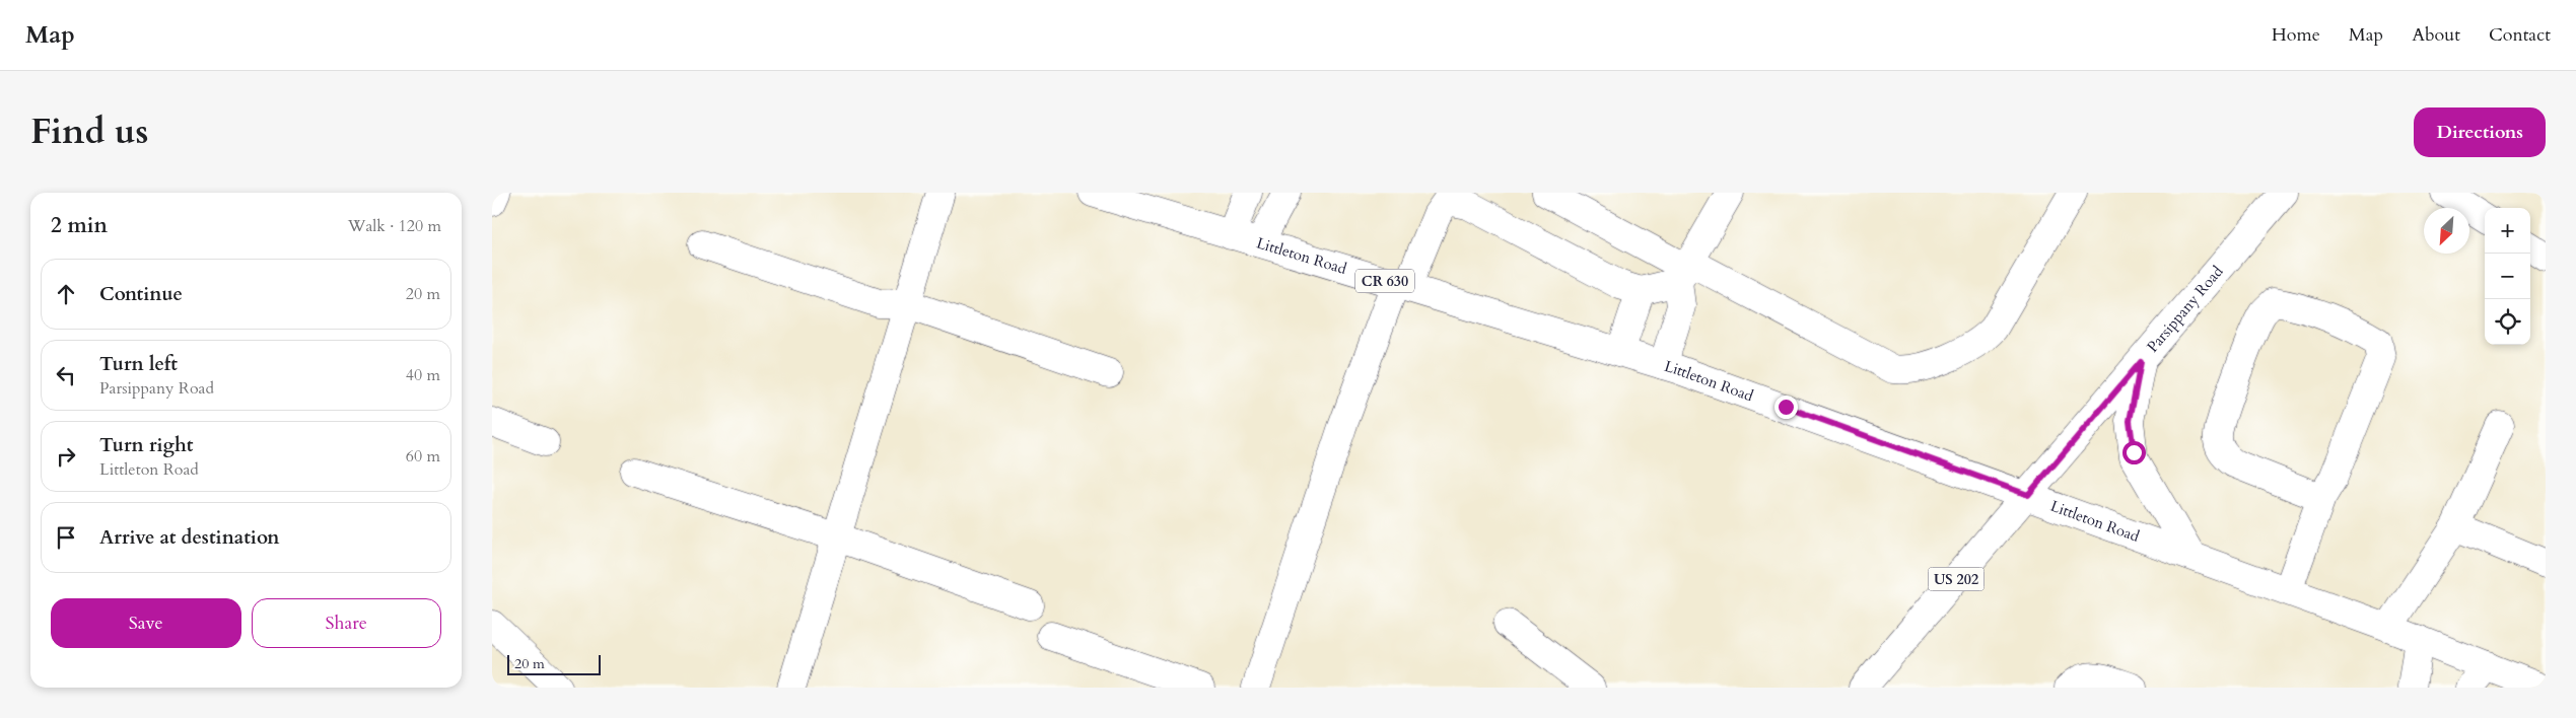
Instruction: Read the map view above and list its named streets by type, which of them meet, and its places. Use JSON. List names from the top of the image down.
{
  "streets": {
    "main road": [
      "Littleton Road",
      "CR 630",
      "Parsippany Road",
      "US 202"
    ]
  },
  "crossings": [
    ["Littleton Road", "Parsippany Road"],
    ["Littleton Road", "US 202"],
    ["Parsippany Road", "US 202"]
  ],
  "scale_bar": "20 m",
  "north": "bottom left",
  "page": {
    "header": "Map",
    "nav": [
      "Home",
      "Map",
      "About",
      "Contact"
    ],
    "title": "Find us",
    "buttons": [
      "Directions",
      ["Save", "Share"]
    ],
    "heading": ["2 min", "Walk · 120 m"],
    "map_buttons": ["+", "−"],
    "list": [
      ["Continue", "20 m"],
      ["Turn left", "Parsippany Road", "40 m"],
      ["Turn right", "Littleton Road", "60 m"],
      "Arrive at destination"
    ],
    "scale": "20 m"
  }
}
